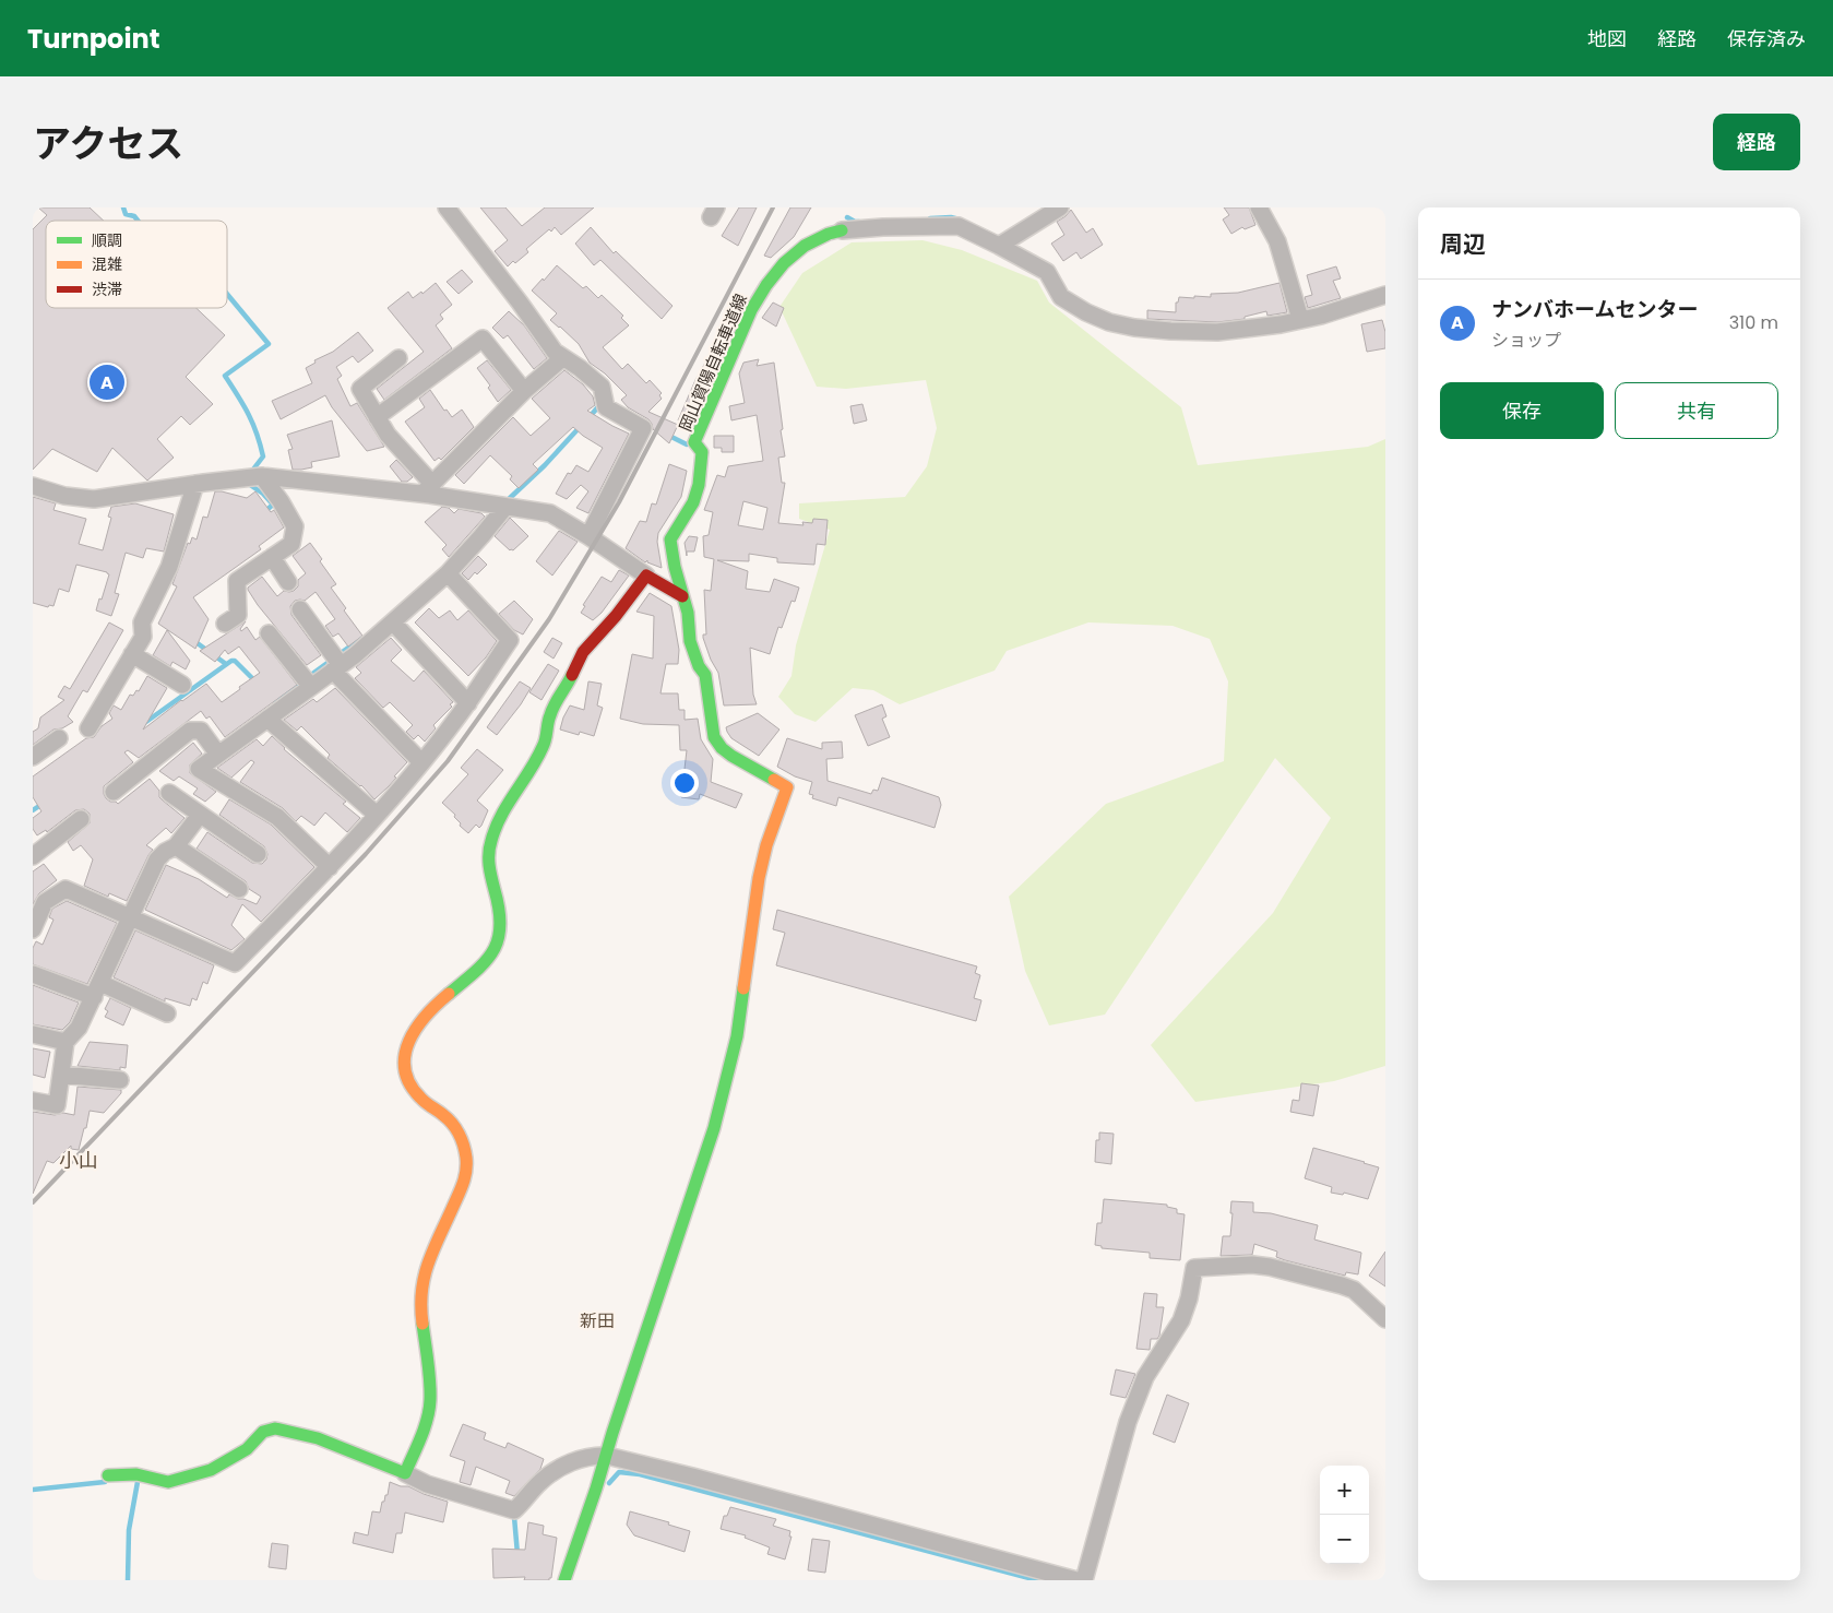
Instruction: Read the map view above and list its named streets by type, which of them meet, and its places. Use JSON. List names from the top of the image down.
{
  "streets": {
    "main road": ["岡山賀陽自転車道線"]
  },
  "districts": ["小山", "新田"],
  "legend": ["順調", "混雑", "渋滞"],
  "page": {
    "header": "Turnpoint",
    "nav": ["地図", "経路", "保存済み"],
    "title": "アクセス",
    "buttons": [
      "経路",
      ["保存", "共有"]
    ],
    "heading": "周辺",
    "list": [
      {
        "mark": "A",
        "name": "ナンバホームセンター",
        "note": "ショップ",
        "value": "310 m"
      }
    ],
    "pins": "A",
    "map_buttons": ["+", "−"]
  }
}
